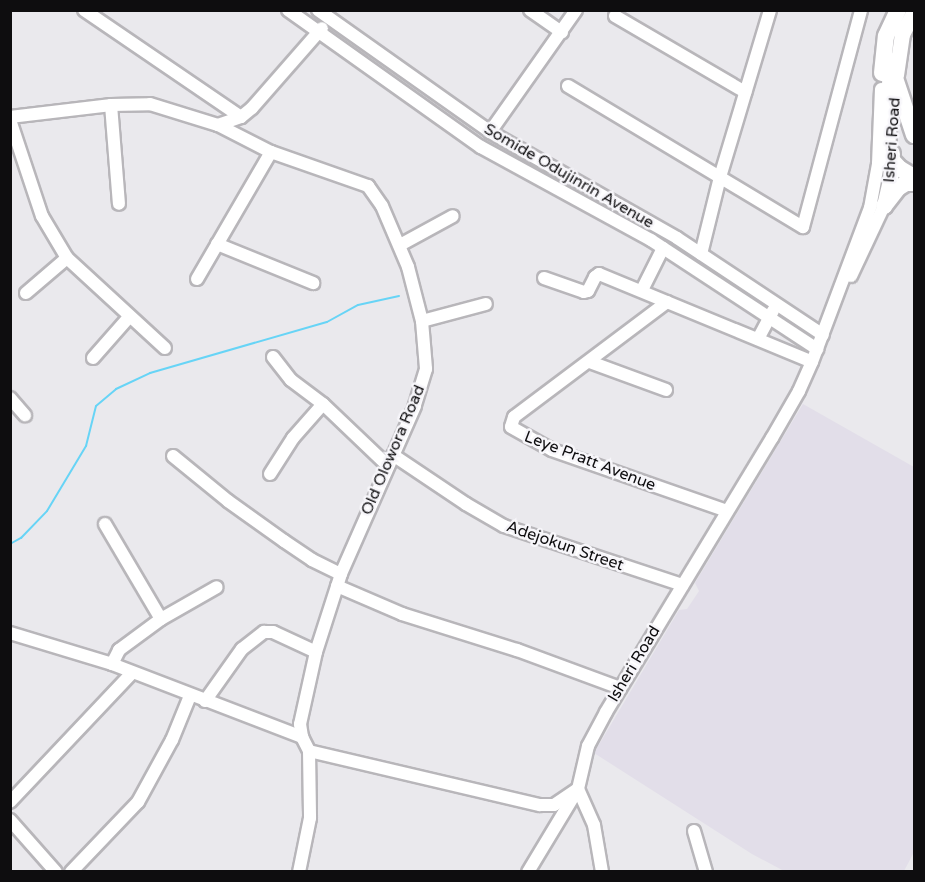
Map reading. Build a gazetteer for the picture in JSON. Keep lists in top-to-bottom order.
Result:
{
  "streets": {
    "main road": ["Isheri Road"],
    "street": [
      "Somide Odujinrin Avenue",
      "Old Olowora Road",
      "Leye Pratt Avenue",
      "Adejokun Street"
    ]
  },
  "crossings": [
    ["Isheri Road", "Somide Odujinrin Avenue"],
    ["Isheri Road", "Leye Pratt Avenue"],
    ["Isheri Road", "Adejokun Street"],
    ["Old Olowora Road", "Adejokun Street"]
  ]
}
